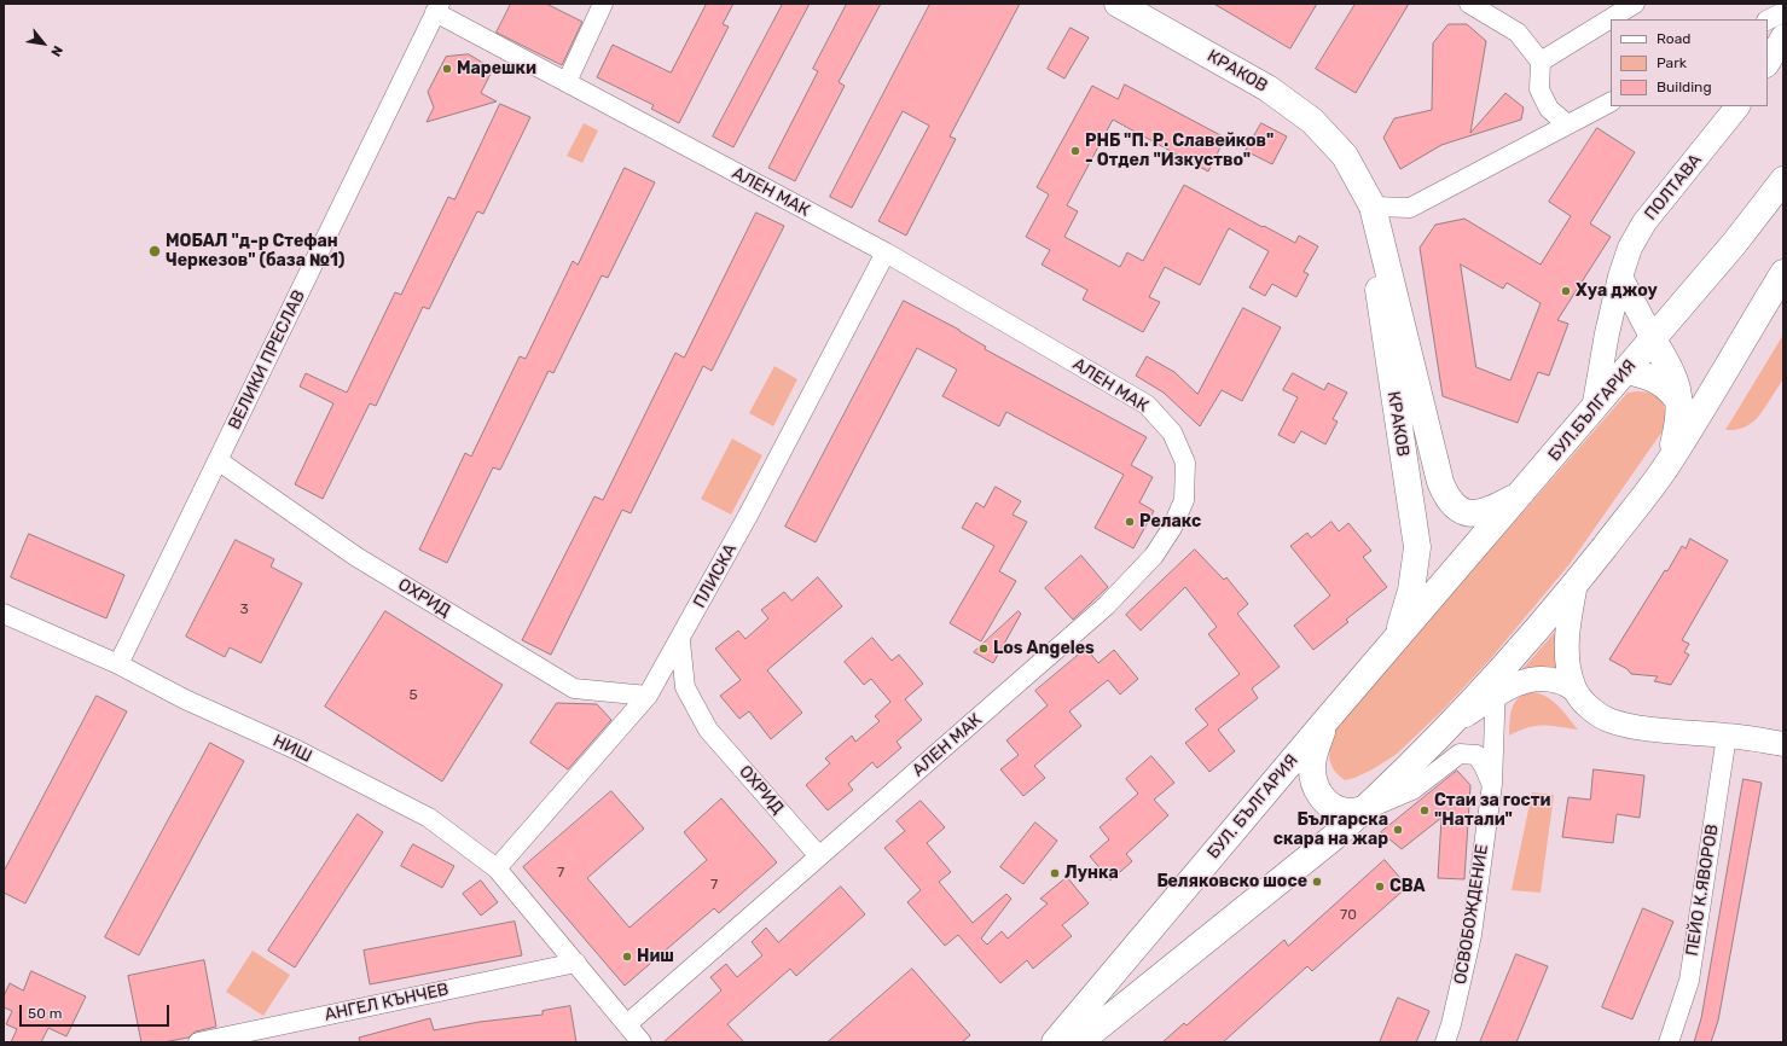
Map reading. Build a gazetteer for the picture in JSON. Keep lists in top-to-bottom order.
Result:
{
  "streets": {
    "main road": ["КРАКОВ", "БУЛ.БЪЛГАРИЯ", "БУЛ. БЪЛГАРИЯ"],
    "street": [
      "ПОЛТАВА",
      "АЛЕН МАК",
      "ВЕЛИКИ ПРЕСЛАВ",
      "ПЛИСКА",
      "ОХРИД",
      "НИШ",
      "ПЕЙО К.ЯВОРОВ",
      "ОСВОБОЖДЕНИЕ",
      "АНГЕЛ КЪНЧЕВ"
    ]
  },
  "crossings": [
    ["КРАКОВ", "БУЛ.БЪЛГАРИЯ"],
    ["КРАКОВ", "БУЛ. БЪЛГАРИЯ"],
    ["ПОЛТАВА", "БУЛ.БЪЛГАРИЯ"],
    ["АЛЕН МАК", "ВЕЛИКИ ПРЕСЛАВ"],
    ["АЛЕН МАК", "ПЛИСКА"],
    ["АЛЕН МАК", "ОХРИД"],
    ["АЛЕН МАК", "НИШ"],
    ["ВЕЛИКИ ПРЕСЛАВ", "ОХРИД"],
    ["ВЕЛИКИ ПРЕСЛАВ", "НИШ"],
    ["БУЛ.БЪЛГАРИЯ", "БУЛ. БЪЛГАРИЯ"],
    ["ПЛИСКА", "ОХРИД"],
    ["ПЛИСКА", "НИШ"],
    ["НИШ", "АНГЕЛ КЪНЧЕВ"]
  ],
  "places": [
    "Марешки",
    "РНБ \"П. Р. Славейков\" - Отдел \"Изкуство\"",
    "МОБАЛ \"д-р Стефан Черкезов\" (база №1)",
    "Хуа джоу",
    "Релакс",
    "Los Angeles",
    "Стаи за гости \"Натали\"",
    "Българска скара на жар",
    "Лунка",
    "Беляковско шосе",
    "CBA",
    "Ниш"
  ],
  "house_numbers": [
    "3",
    "5",
    "7",
    "7",
    "70"
  ],
  "legend": ["Road", "Park", "Building"],
  "scale_bar": "50 m",
  "north": "bottom right"
}
